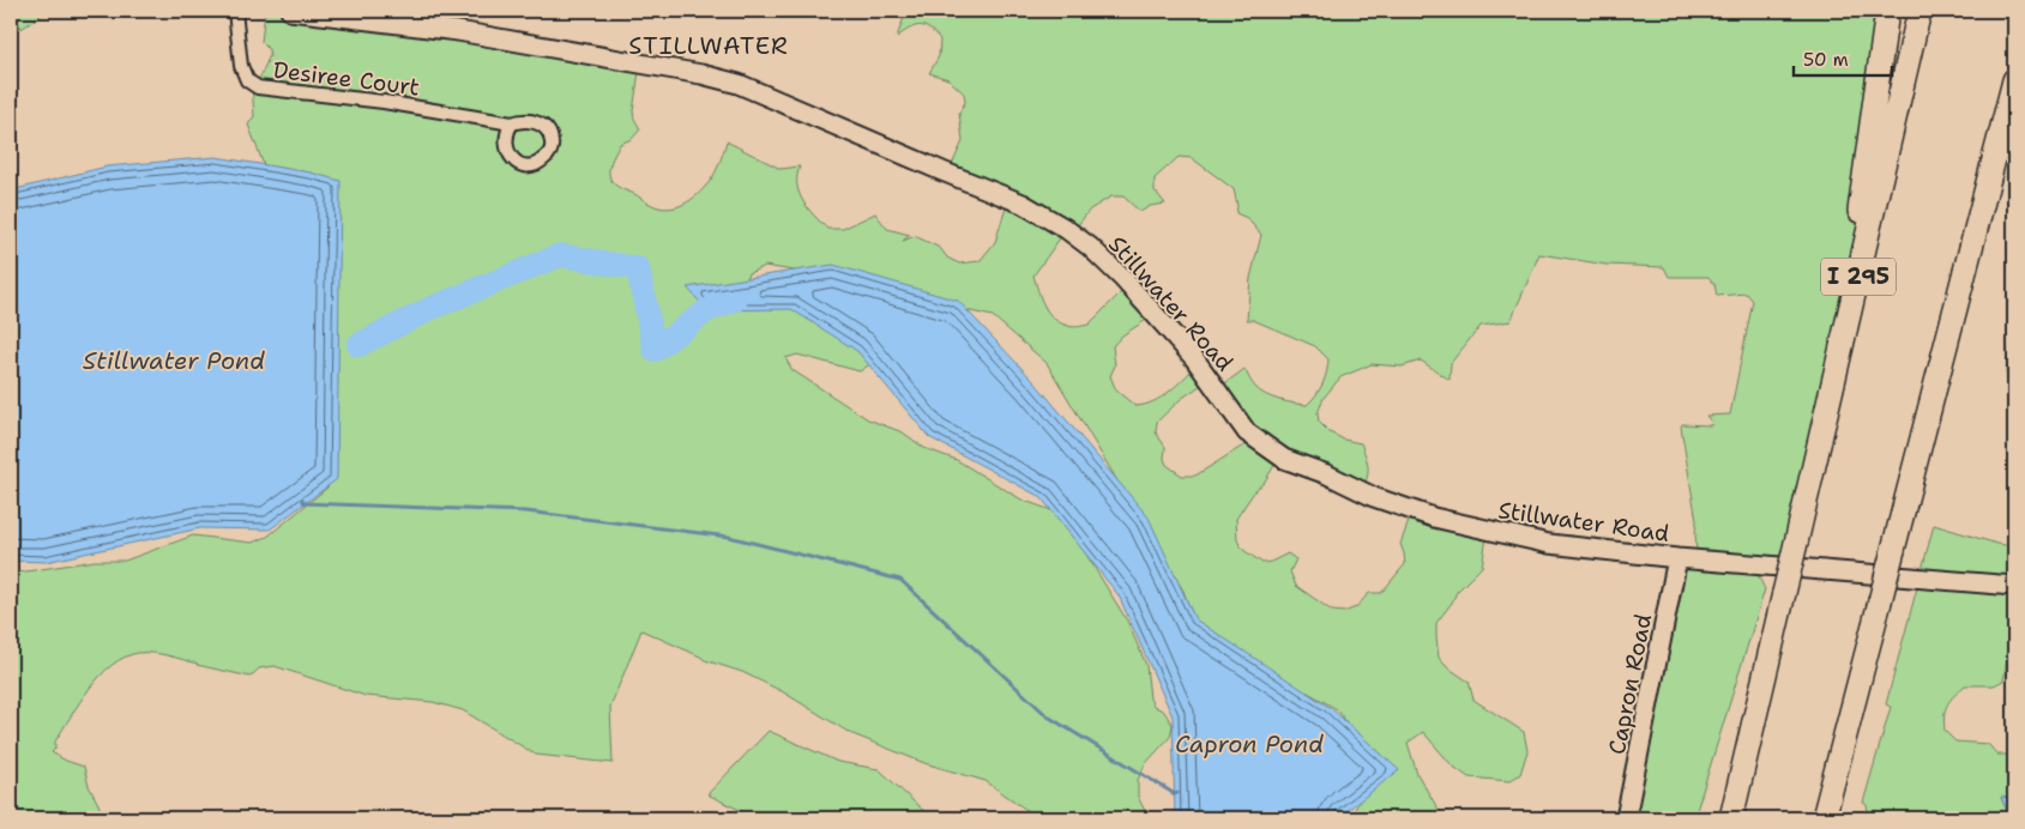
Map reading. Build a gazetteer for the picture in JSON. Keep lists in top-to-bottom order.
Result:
{
  "streets": {
    "highway": ["I 295"],
    "street": ["Desiree Court", "Stillwater Road", "Capron Road"]
  },
  "crossings": [
    ["Stillwater Road", "Capron Road"]
  ],
  "districts": ["STILLWATER"],
  "water": ["Stillwater Pond", "Capron Pond"],
  "scale_bar": "50 m"
}
